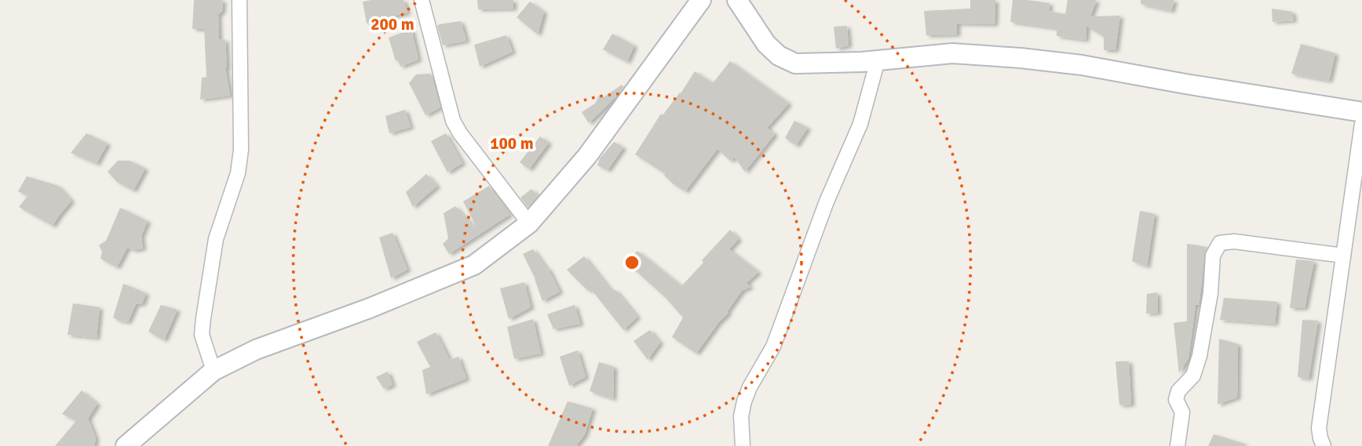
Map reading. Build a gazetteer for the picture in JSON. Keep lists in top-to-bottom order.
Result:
{
  "rings": ["200 m", "100 m"]
}
